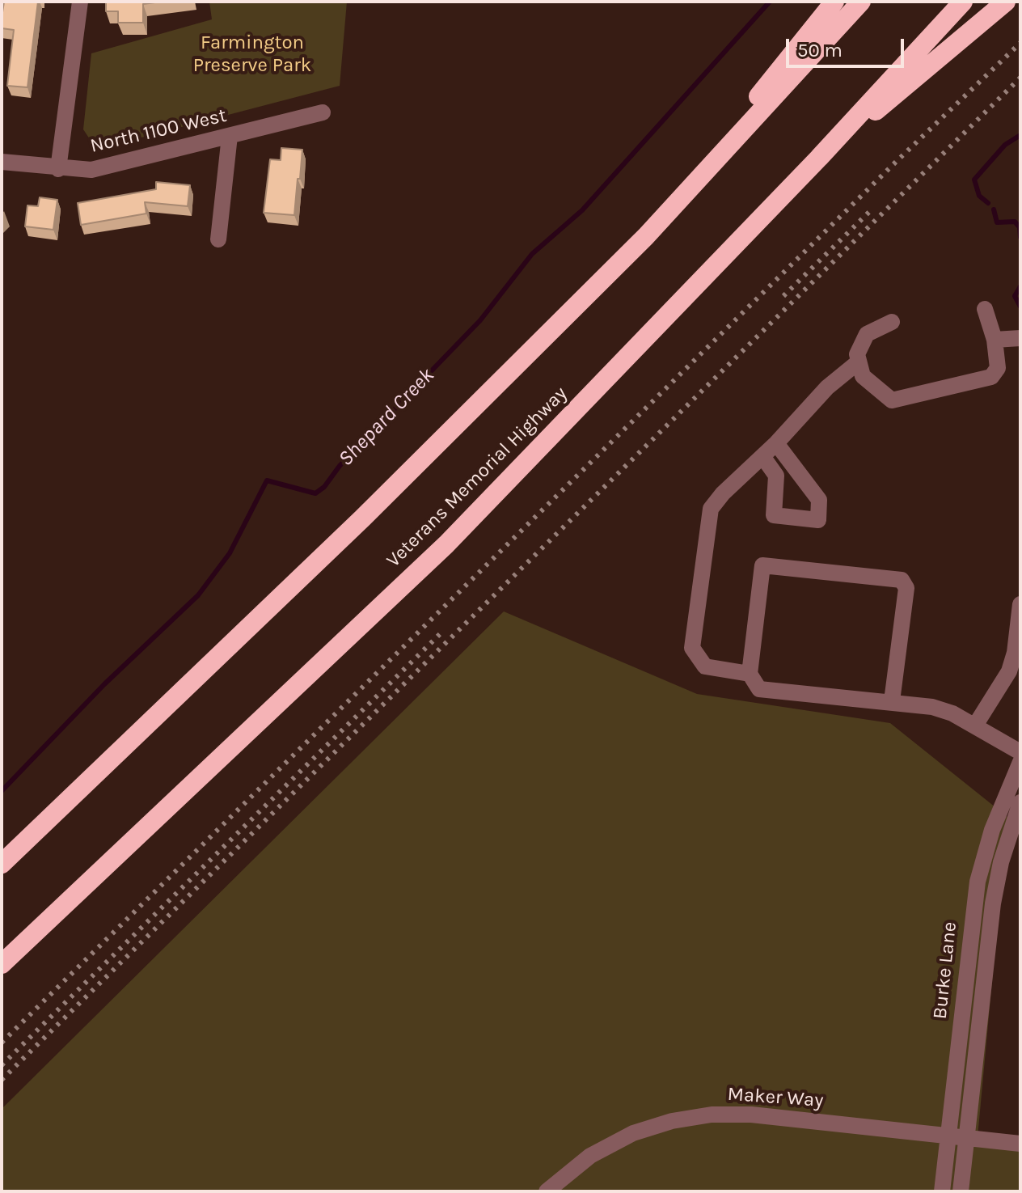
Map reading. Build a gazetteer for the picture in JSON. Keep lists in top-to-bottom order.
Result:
{
  "streets": {
    "highway": ["Veterans Memorial Highway"],
    "street": ["North 1100 West", "Burke Lane", "Maker Way"]
  },
  "crossings": [
    ["Burke Lane", "Maker Way"]
  ],
  "water": ["Shepard Creek"],
  "parks": ["Farmington Preserve Park"],
  "scale_bar": "50 m"
}
